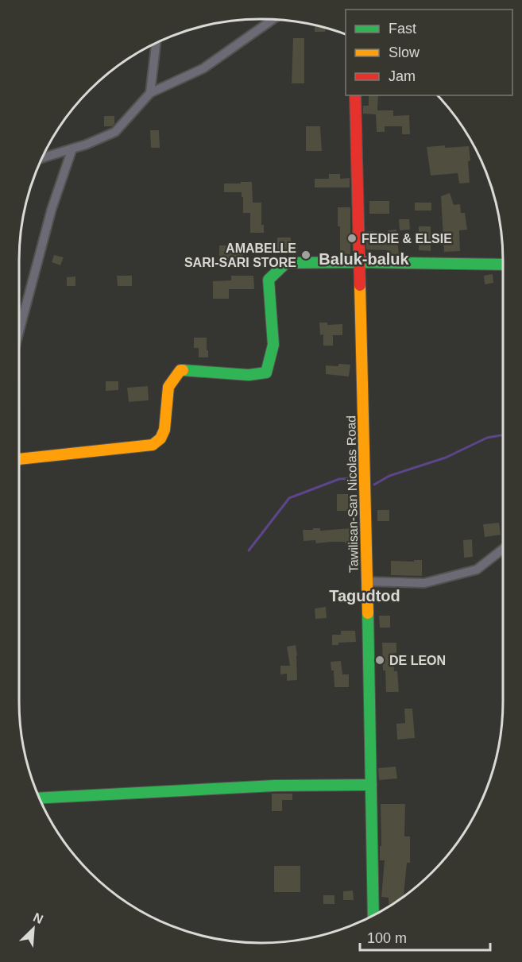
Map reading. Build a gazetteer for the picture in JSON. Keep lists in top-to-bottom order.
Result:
{
  "streets": {
    "street": ["Tawilisan-San Nicolas Road"]
  },
  "districts": ["Baluk-baluk", "Tagudtod"],
  "places": ["FEDIE & ELSIE", "AMABELLE SARI-SARI STORE", "DE LEON"],
  "legend": ["Fast", "Slow", "Jam"],
  "scale_bar": "100 m",
  "north": "top right"
}
